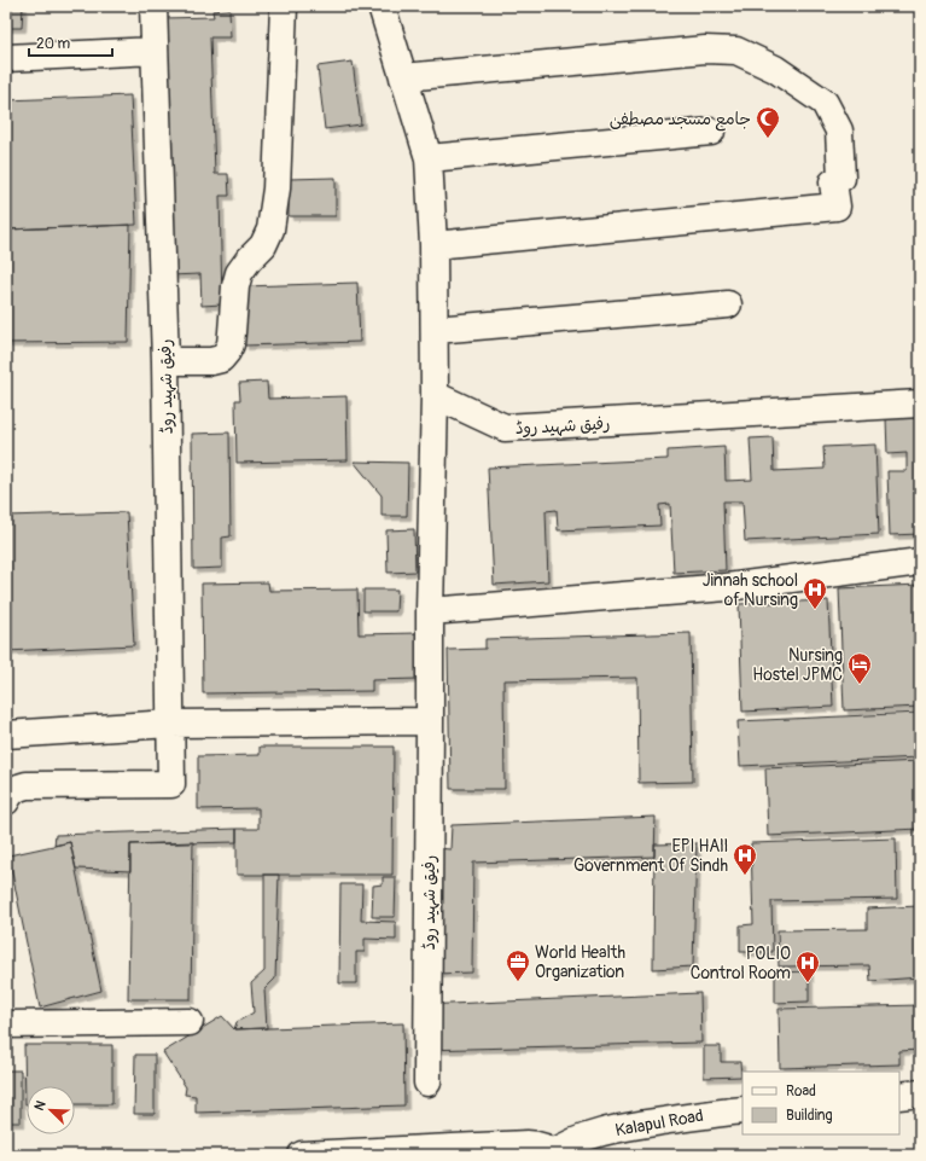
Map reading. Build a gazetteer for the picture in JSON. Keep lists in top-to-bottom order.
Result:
{
  "streets": {
    "street": ["رفیق شہید روڈ", "Kalapul Road"]
  },
  "places": {
    "mosque": ["جامع مسجد مصطفیٰ"],
    "hospital": ["Jinnah school of Nursing", "EPI HAll Government Of Sindh", "POLIO Control Room"],
    "hotel": ["Nursing Hostel JPMC"],
    "office": ["World Health Organization"]
  },
  "legend": ["Road", "Building"],
  "scale_bar": "20 m",
  "north": "top left"
}
